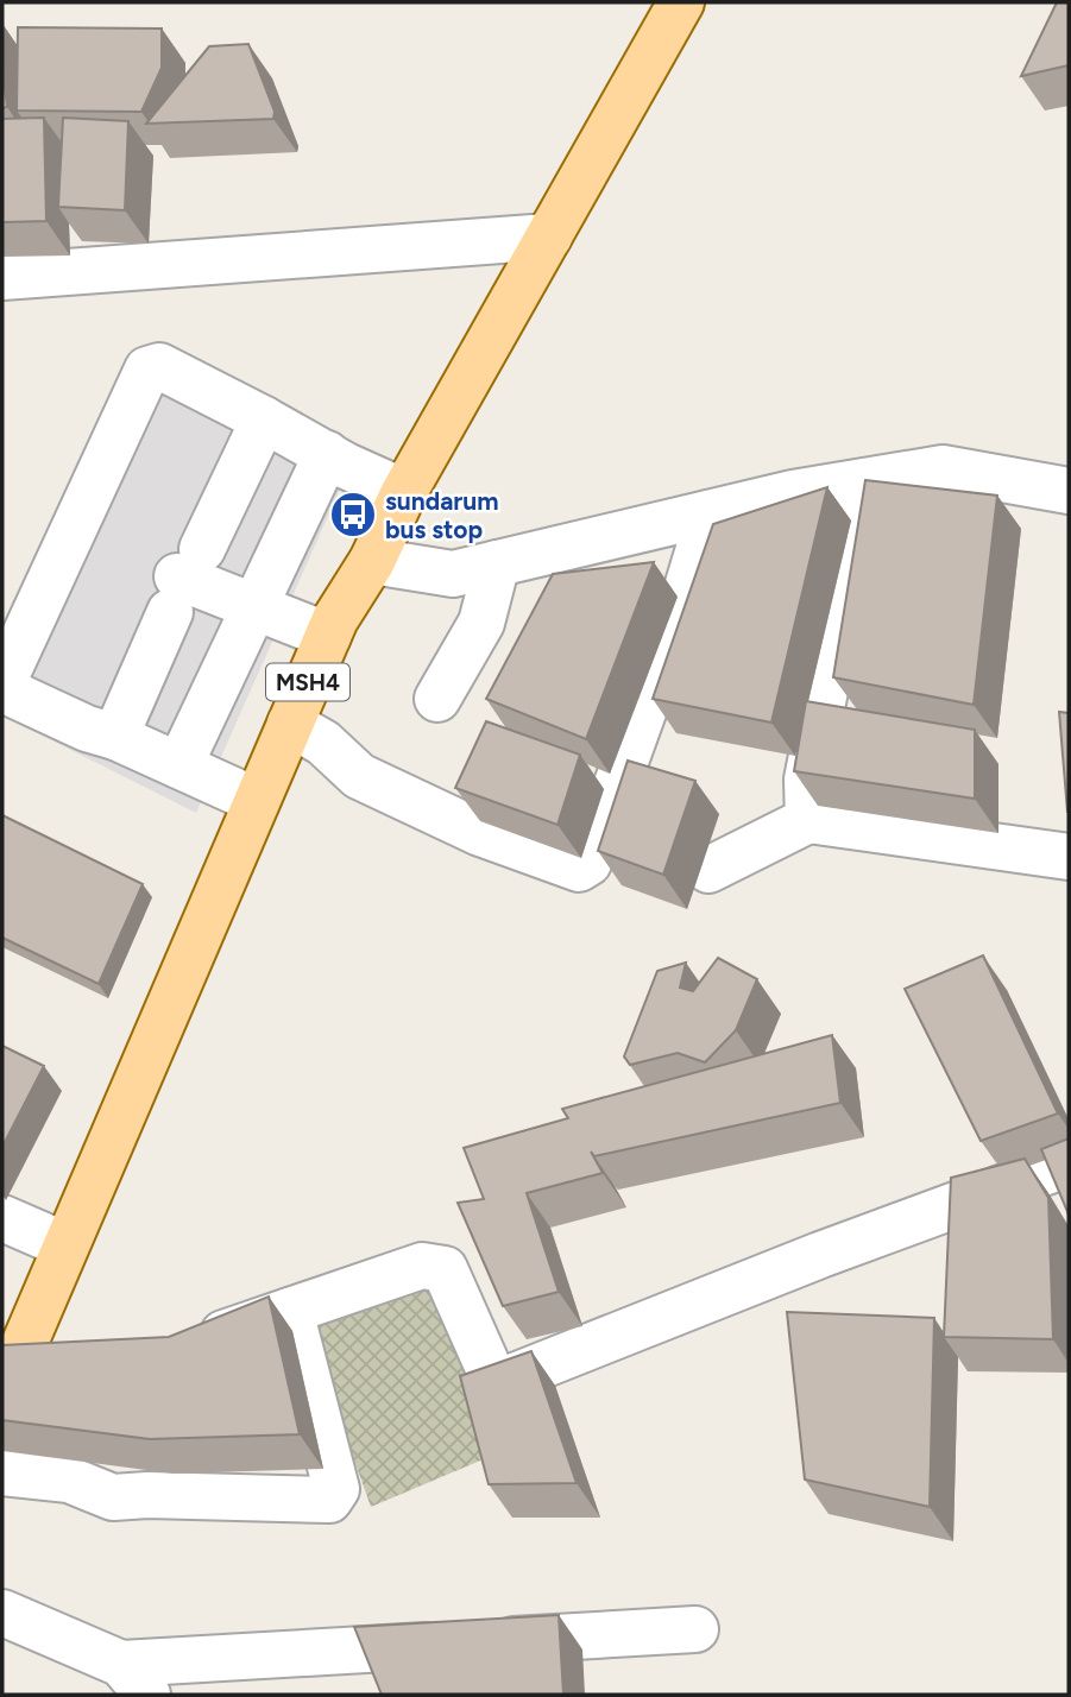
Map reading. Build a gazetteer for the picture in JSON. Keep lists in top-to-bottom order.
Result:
{
  "streets": {
    "main road": ["MSH4"]
  },
  "places": {
    "bus stop": ["sundarum bus stop"]
  }
}
